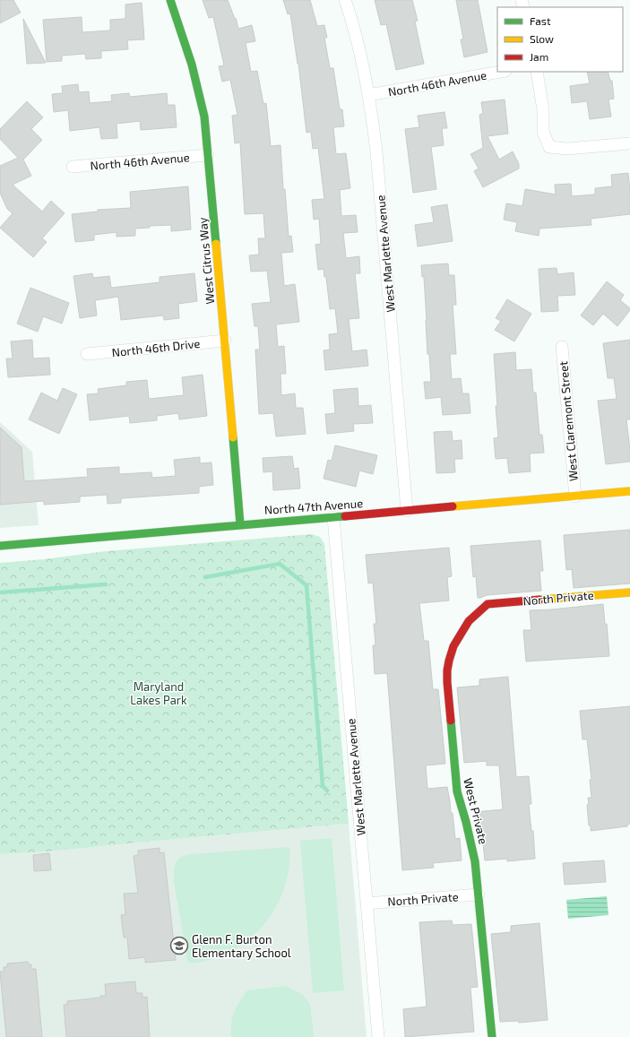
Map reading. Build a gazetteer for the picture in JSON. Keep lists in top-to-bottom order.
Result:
{
  "streets": {
    "street": [
      "North 46th Avenue",
      "West Marlette Avenue",
      "West Citrus Way",
      "North 46th Drive",
      "West Claremont Street",
      "North 47th Avenue",
      "North Private",
      "West Private"
    ]
  },
  "crossings": [
    ["North 46th Avenue", "West Marlette Avenue"],
    ["North 46th Avenue", "West Citrus Way"],
    ["West Marlette Avenue", "North 47th Avenue"],
    ["West Marlette Avenue", "North Private"],
    ["West Citrus Way", "North 46th Drive"],
    ["West Citrus Way", "North 47th Avenue"],
    ["West Claremont Street", "North 47th Avenue"],
    ["North Private", "West Private"]
  ],
  "parks": ["Maryland Lakes Park"],
  "places": {
    "school or university": ["Glenn F. Burton Elementary School"]
  },
  "legend": ["Fast", "Slow", "Jam"]
}
